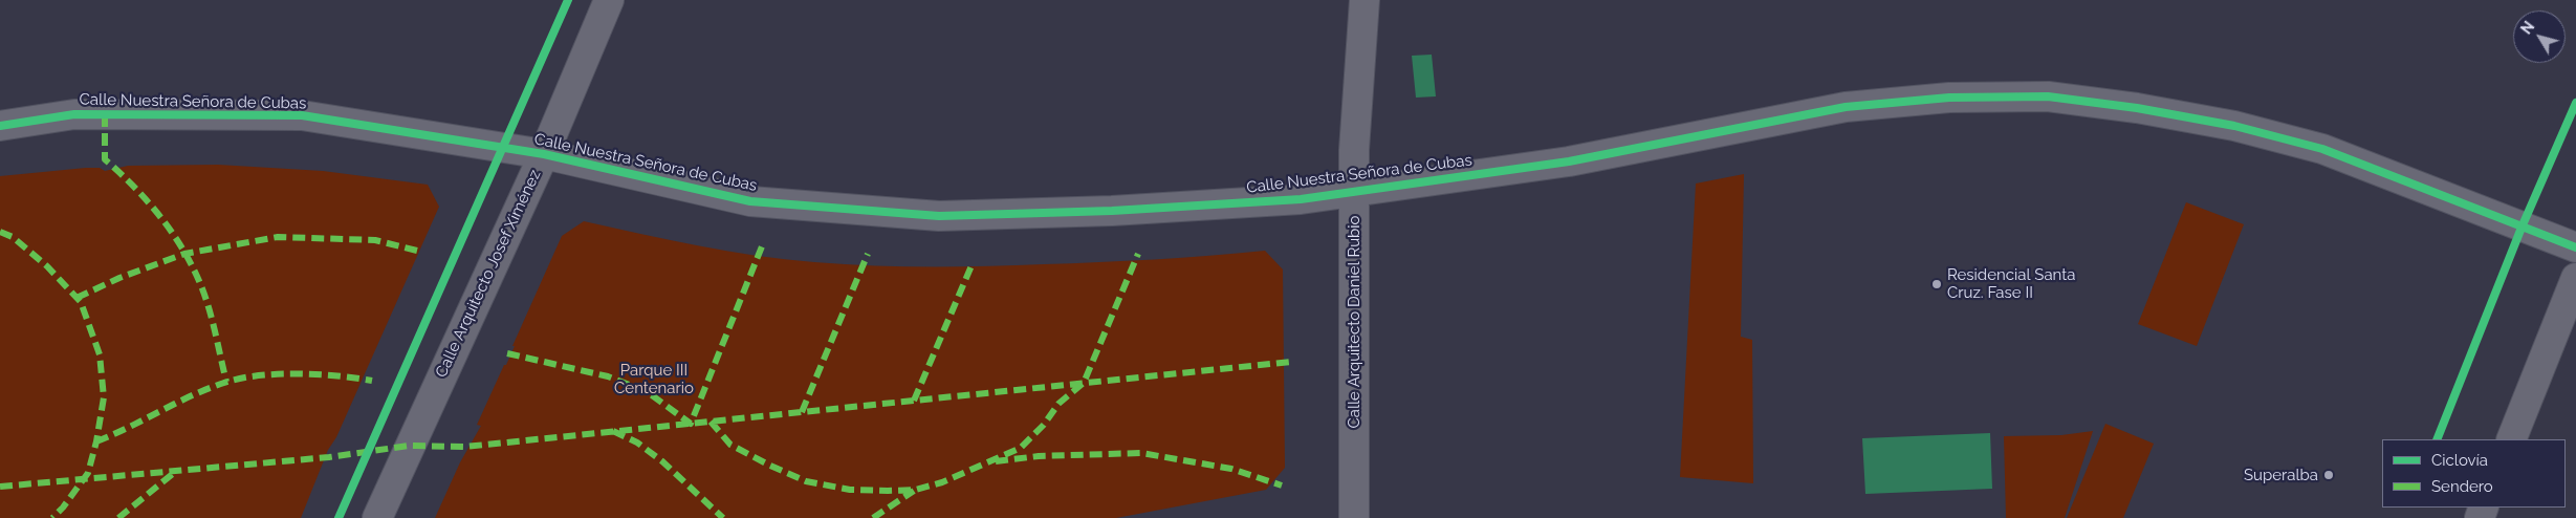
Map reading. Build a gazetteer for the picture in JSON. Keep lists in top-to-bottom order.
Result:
{
  "streets": {
    "street": ["Calle Nuestra Señora de Cubas", "Calle Arquitecto Josef Ximénez", "Calle Arquitecto Daniel Rubio"]
  },
  "crossings": [
    ["Calle Nuestra Señora de Cubas", "Calle Arquitecto Josef Ximénez"],
    ["Calle Nuestra Señora de Cubas", "Calle Arquitecto Daniel Rubio"]
  ],
  "parks": ["Parque III Centenario"],
  "places": ["Residencial Santa Cruz. Fase II", "Superalba"],
  "legend": ["Ciclovía", "Sendero"],
  "north": "top left"
}
